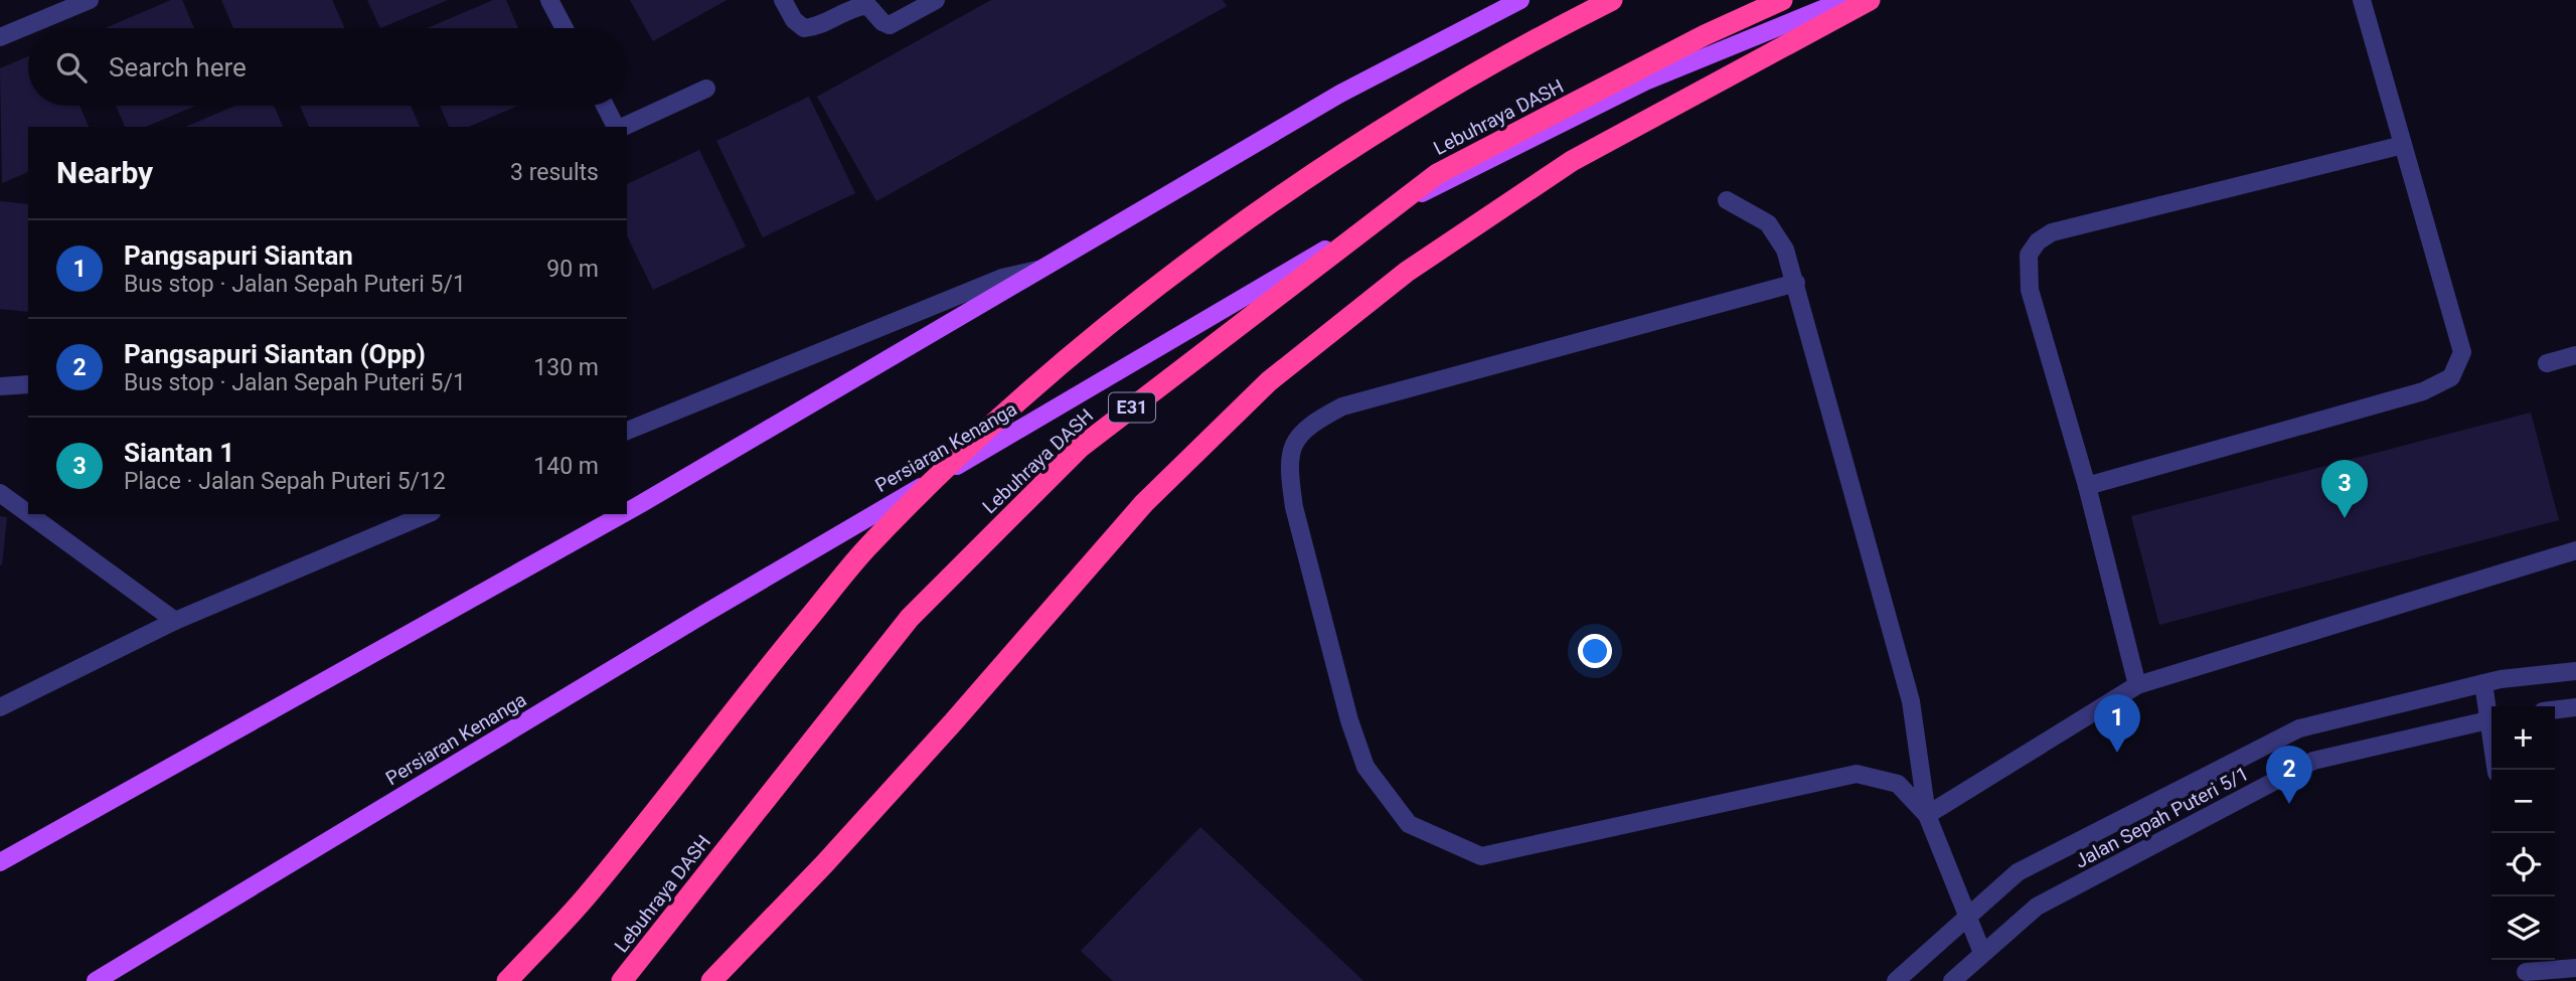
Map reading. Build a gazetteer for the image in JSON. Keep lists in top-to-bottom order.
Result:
{
  "streets": {
    "highway": ["Lebuhraya DASH", "E31"],
    "main road": ["Persiaran Kenanga"],
    "street": ["Jalan Sepah Puteri 5/1"]
  },
  "page": {
    "search": "Search here",
    "heading": ["Nearby", "3 results"],
    "list": [
      {
        "mark": "1",
        "name": "Pangsapuri Siantan",
        "note": "Bus stop · Jalan Sepah Puteri 5/1",
        "value": "90 m"
      },
      {
        "mark": "2",
        "name": "Pangsapuri Siantan (Opp)",
        "note": "Bus stop · Jalan Sepah Puteri 5/1",
        "value": "130 m"
      },
      {
        "mark": "3",
        "name": "Siantan 1",
        "note": "Place · Jalan Sepah Puteri 5/12",
        "value": "140 m"
      }
    ],
    "pins": ["3", "1", "2"],
    "map_buttons": ["+", "−"]
  }
}
